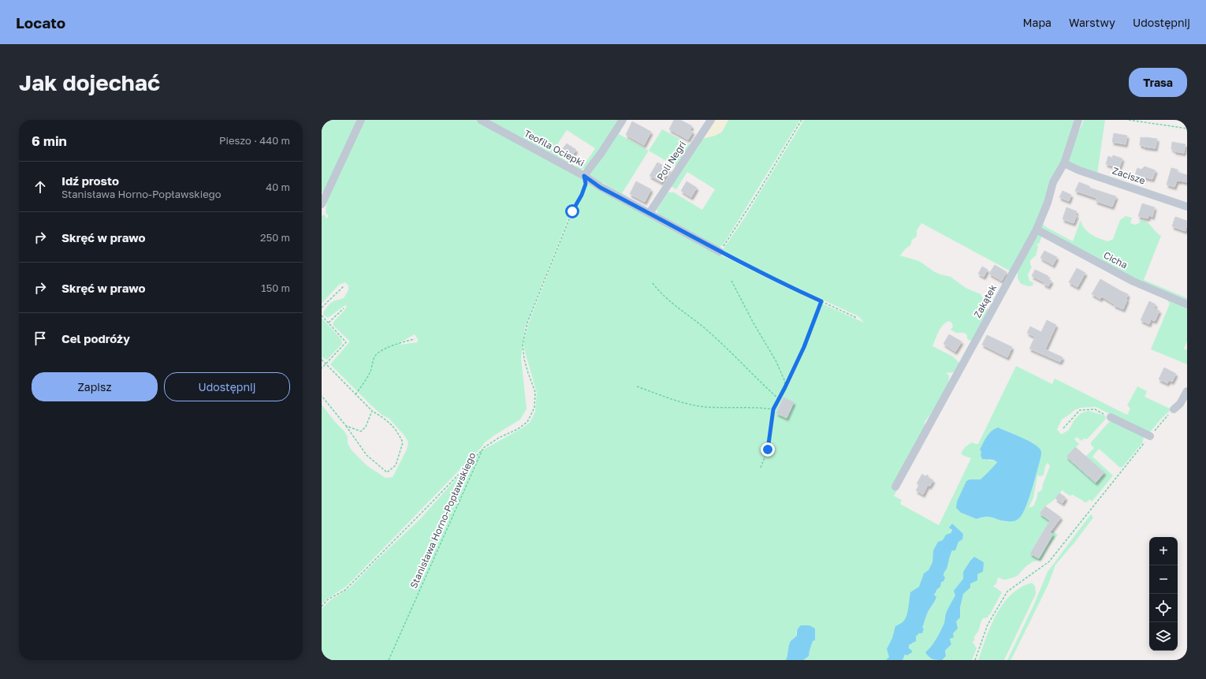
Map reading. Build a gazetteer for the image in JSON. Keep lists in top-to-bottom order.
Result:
{
  "streets": {
    "street": [
      "Teofila Ociepki",
      "Poli Negri",
      "Zacisze",
      "Cicha",
      "Zakątek"
    ],
    "path": ["Stanisława Horno-Popławskiego"]
  },
  "crossings": [
    ["Teofila Ociepki", "Poli Negri"],
    ["Teofila Ociepki", "Stanisława Horno-Popławskiego"],
    ["Zacisze", "Zakątek"],
    ["Cicha", "Zakątek"]
  ],
  "page": {
    "header": "Locato",
    "nav": ["Mapa", "Warstwy", "Udostępnij"],
    "buttons": [
      "Trasa",
      ["Zapisz", "Udostępnij"]
    ],
    "title": "Jak dojechać",
    "heading": ["6 min", "Pieszo · 440 m"],
    "list": [
      ["Idź prosto", "Stanisława Horno-Popławskiego", "40 m"],
      ["Skręć w prawo", "250 m"],
      ["Skręć w prawo", "150 m"],
      "Cel podróży"
    ],
    "map_buttons": ["+", "−"]
  }
}
